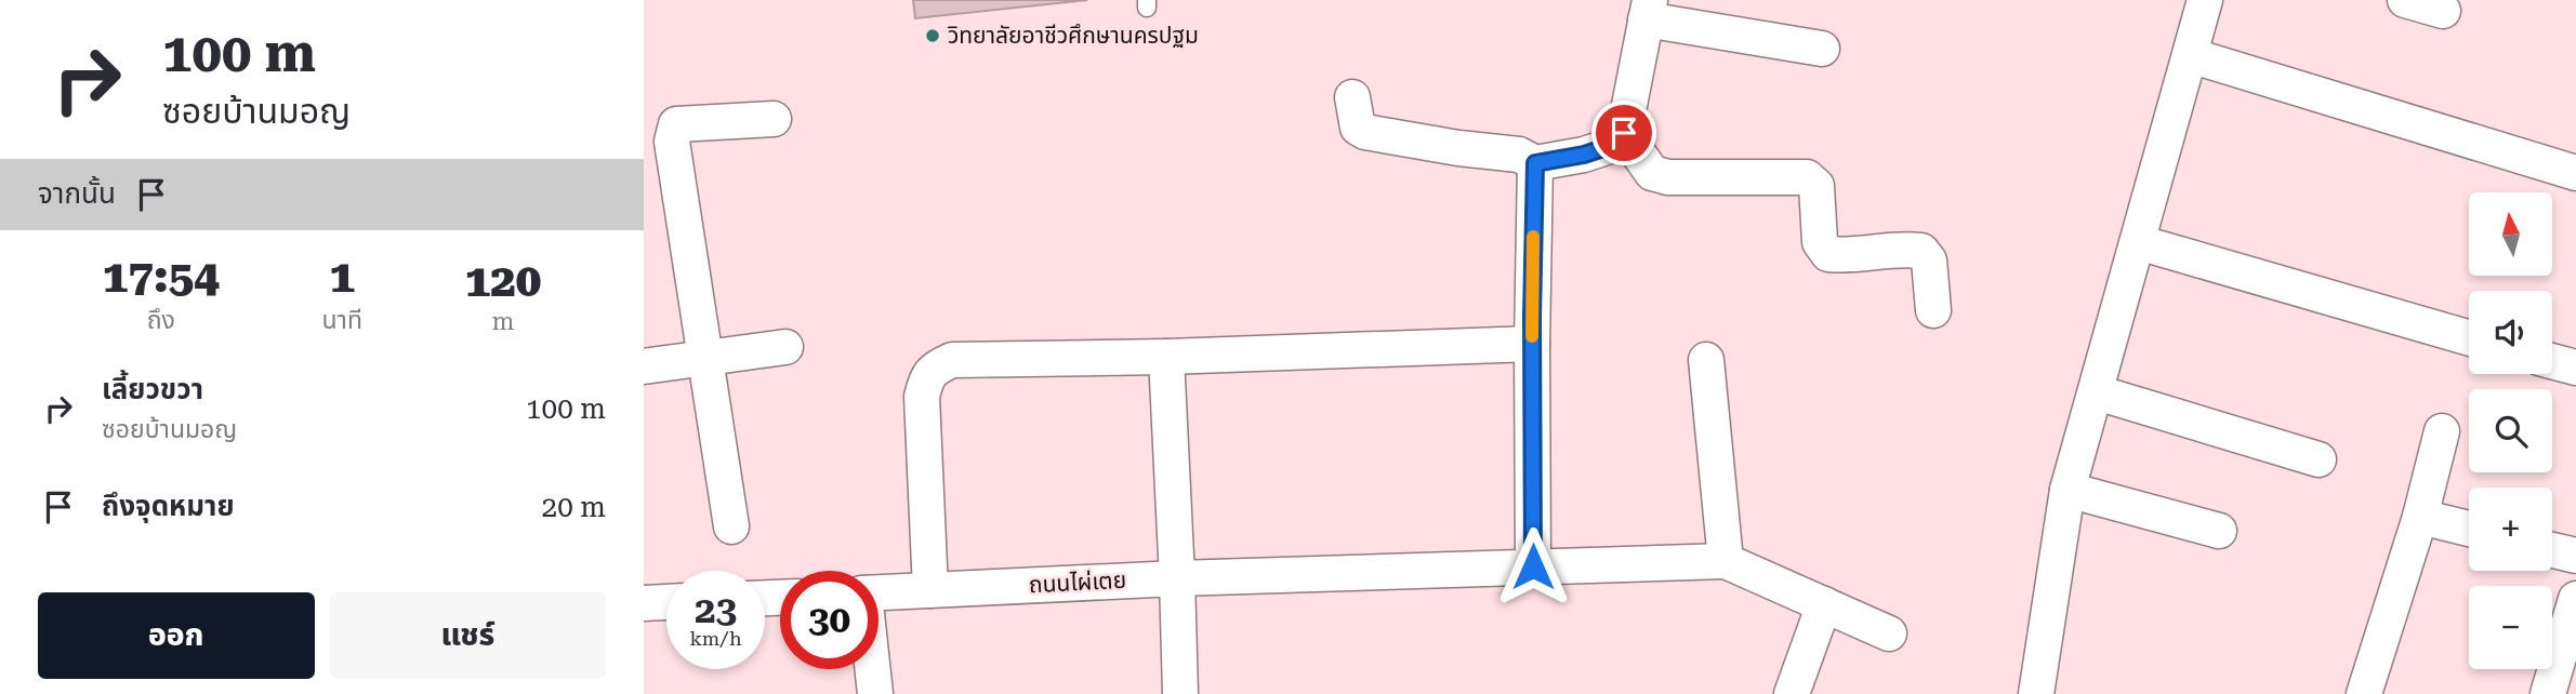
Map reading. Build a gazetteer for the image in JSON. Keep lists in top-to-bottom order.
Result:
{
  "streets": {
    "street": ["ถนนไผ่เตย"]
  },
  "places": ["วิทยาลัยอาชีวศึกษานครปฐม"],
  "north": "top",
  "page": {
    "turn": ["100 m", "ซอยบ้านมอญ"],
    "then": "จากนั้น",
    "map_buttons": ["+", "−"],
    "eta": [
      "17:54",
      "ถึง",
      "1",
      "นาที",
      "120",
      "m"
    ],
    "list": [
      {
        "name": "เลี้ยวขวา",
        "note": "ซอยบ้านมอญ",
        "value": "100 m"
      },
      {
        "name": "ถึงจุดหมาย",
        "value": "20 m"
      }
    ],
    "speed": "23 km/h",
    "limit": "30",
    "buttons": ["ออก", "แชร์"]
  }
}
